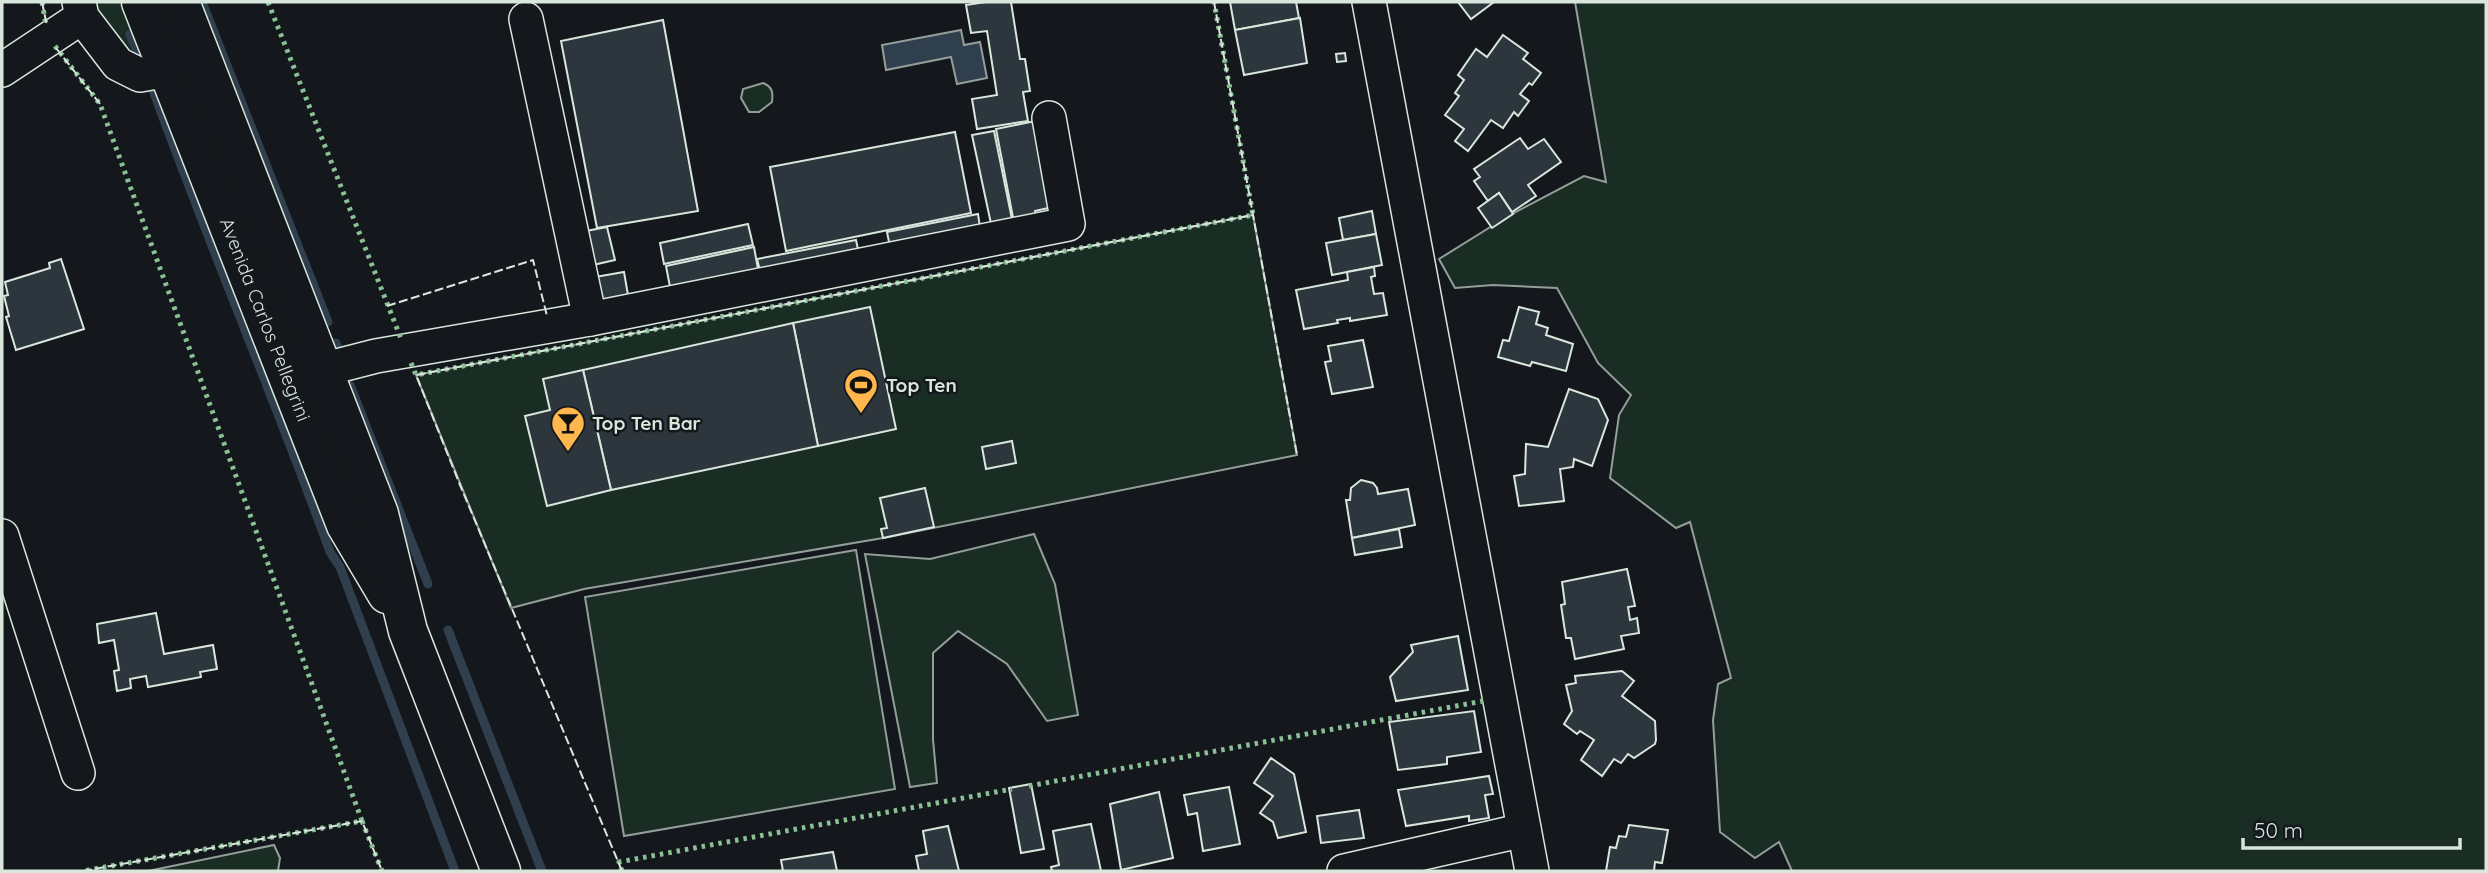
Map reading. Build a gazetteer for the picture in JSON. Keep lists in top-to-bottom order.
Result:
{
  "streets": {
    "main road": ["Avenida Carlos Pellegrini"]
  },
  "places": {
    "sports": ["Top Ten"],
    "bar": ["Top Ten Bar"]
  },
  "scale_bar": "50 m"
}
